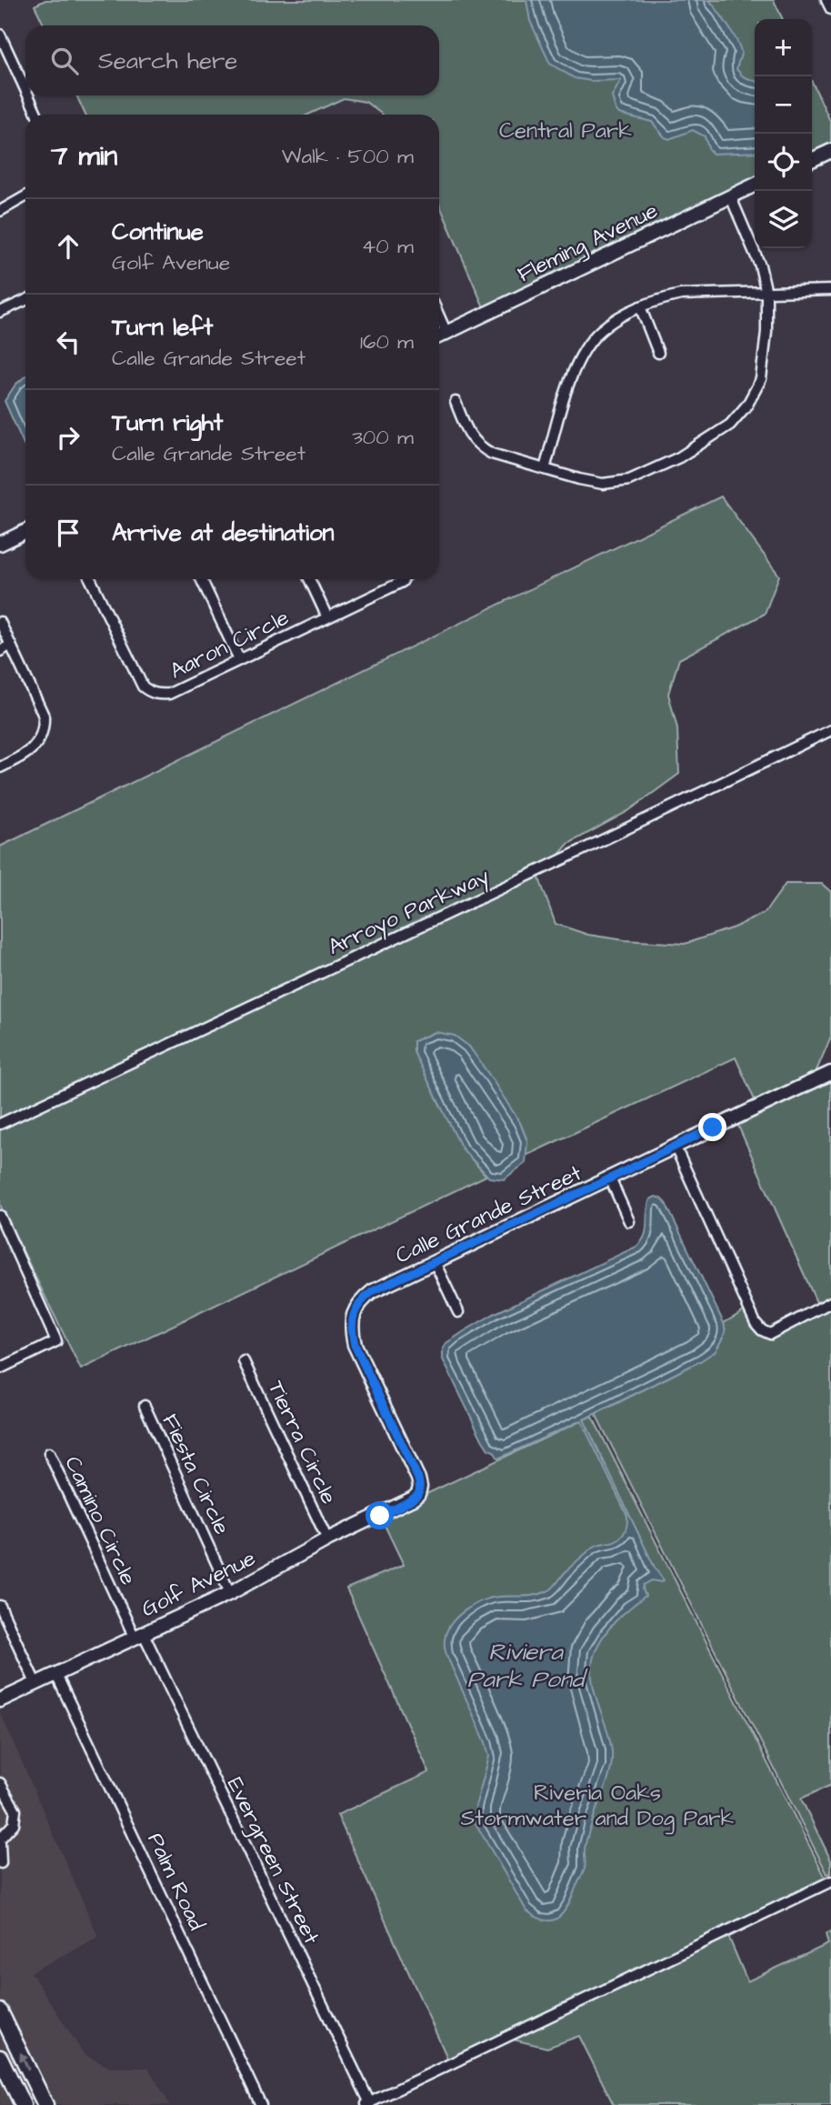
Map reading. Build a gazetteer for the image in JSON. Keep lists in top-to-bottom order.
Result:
{
  "streets": {
    "street": [
      "Fleming Avenue",
      "Aaron Circle",
      "Arroyo Parkway",
      "Calle Grande Street",
      "Tierra Circle",
      "Fiesta Circle",
      "Camino Circle",
      "Golf Avenue",
      "Evergreen Street",
      "Palm Road"
    ]
  },
  "crossings": [
    ["Calle Grande Street", "Golf Avenue"],
    ["Tierra Circle", "Golf Avenue"],
    ["Fiesta Circle", "Golf Avenue"],
    ["Camino Circle", "Golf Avenue"],
    ["Camino Circle", "Evergreen Street"],
    ["Golf Avenue", "Evergreen Street"],
    ["Golf Avenue", "Palm Road"]
  ],
  "water": ["Riviera Park Pond"],
  "parks": ["Central Park", "Riveria Oaks Stormwater and Dog Park"],
  "page": {
    "map_buttons": ["+", "−"],
    "search": "Search here",
    "heading": ["7 min", "Walk · 500 m"],
    "list": [
      ["Continue", "Golf Avenue", "40 m"],
      ["Turn left", "Calle Grande Street", "160 m"],
      ["Turn right", "Calle Grande Street", "300 m"],
      "Arrive at destination"
    ]
  }
}
